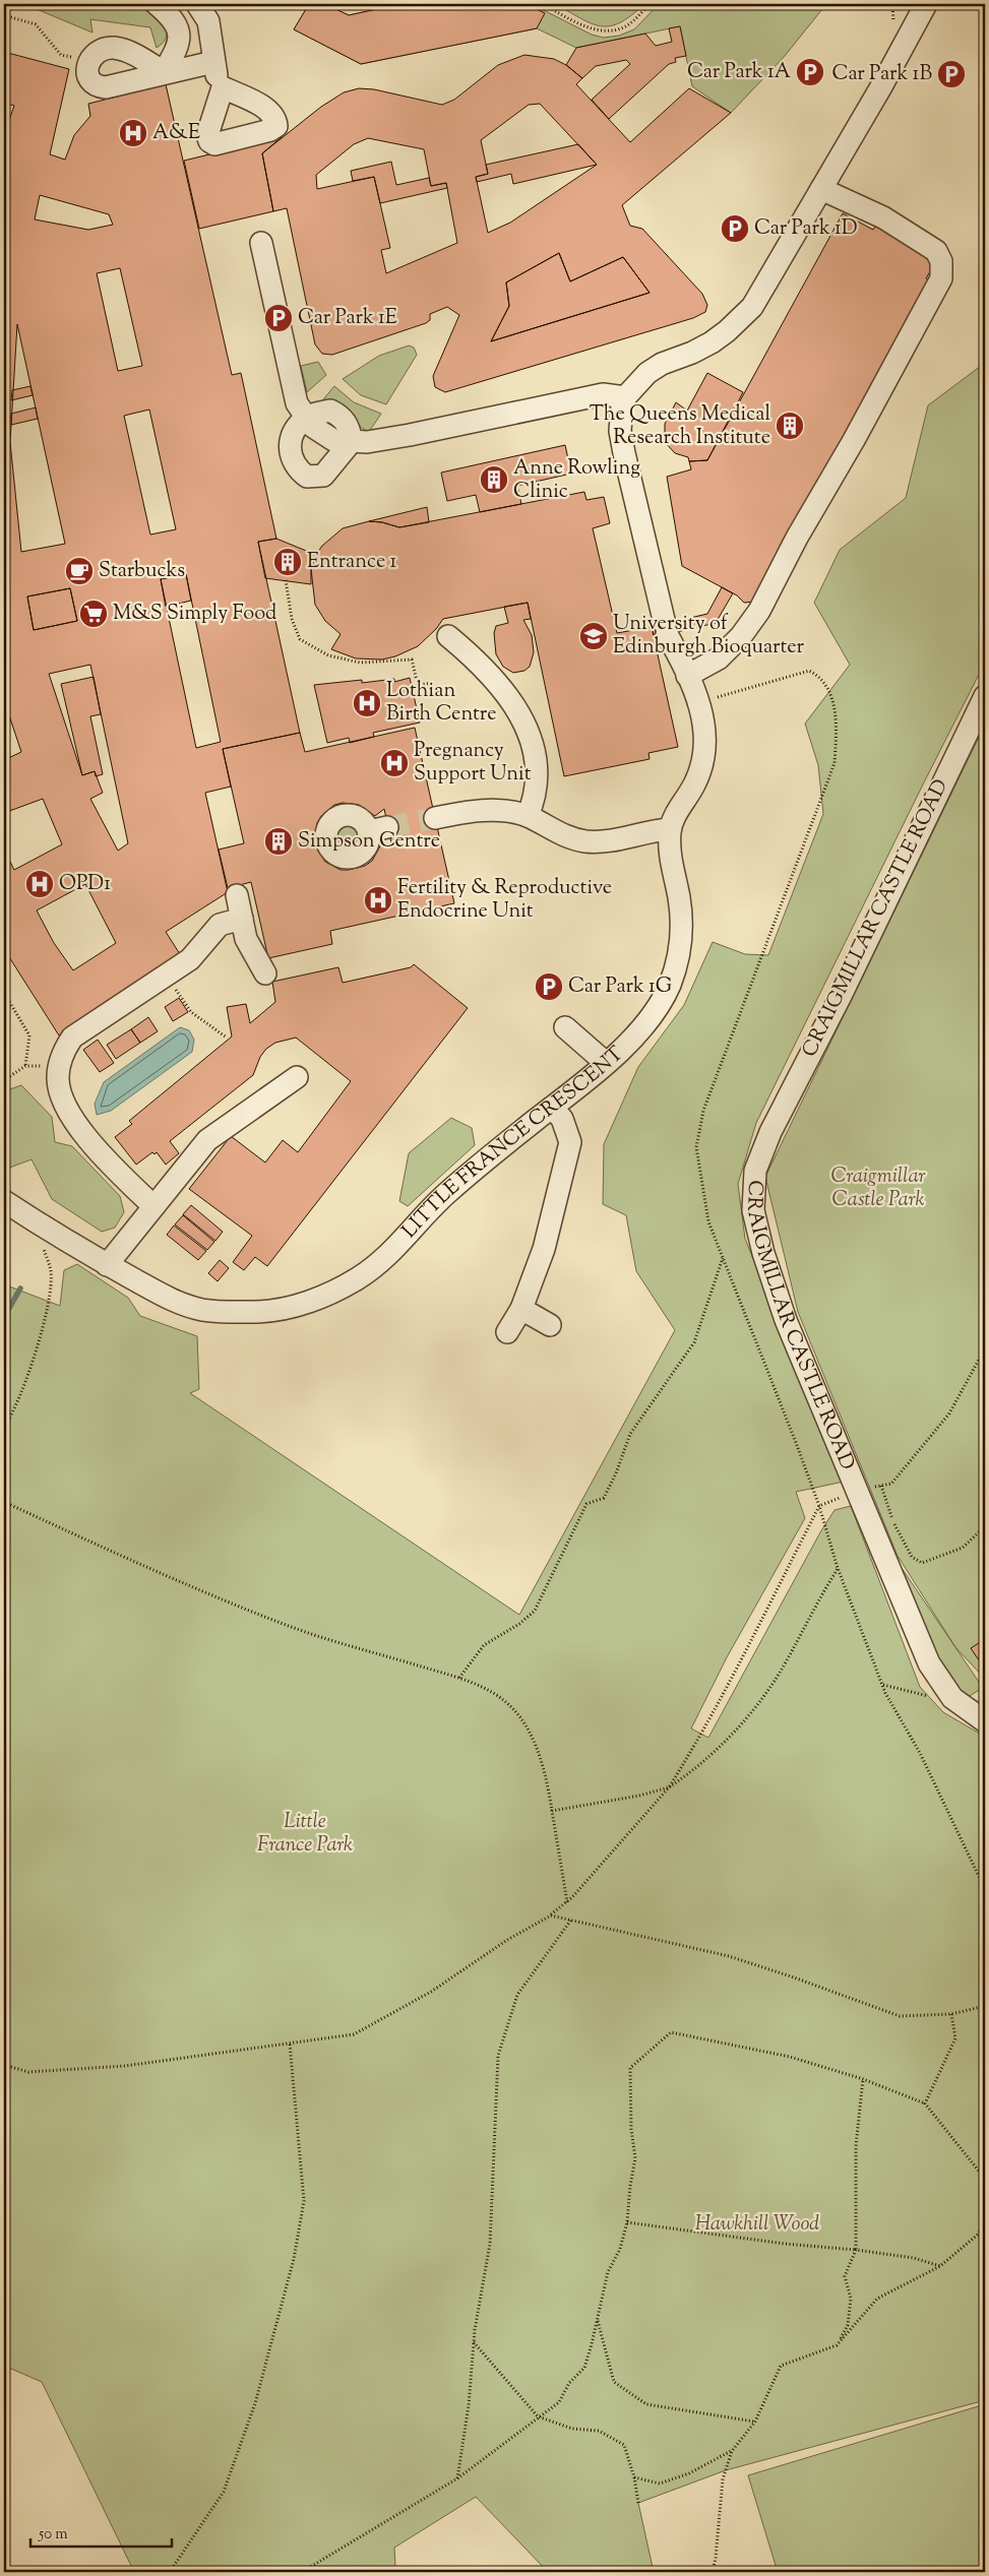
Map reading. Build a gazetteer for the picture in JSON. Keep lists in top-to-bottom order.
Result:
{
  "streets": {
    "street": ["CRAIGMILLAR CASTLE ROAD", "LITTLE FRANCE CRESCENT"]
  },
  "parks": ["Craigmillar Castle Park", "Little France Park", "Hawkhill Wood"],
  "places": {
    "parking": [
      "Car Park 1A",
      "Car Park 1B",
      "Car Park 1D",
      "Car Park 1E",
      "Car Park 1G"
    ],
    "hospital": [
      "A&E",
      "Lothian Birth Centre",
      "Pregnancy Support Unit",
      "OPD1",
      "Fertility & Reproductive Endocrine Unit"
    ],
    "building": [
      "The Queens Medical Research Institute",
      "Anne Rowling Clinic",
      "Entrance 1",
      "Simpson Centre"
    ],
    "cafe": ["Starbucks"],
    "supermarket": ["M&S Simply Food"],
    "school or university": ["University of Edinburgh Bioquarter"]
  },
  "scale_bar": "50 m"
}
